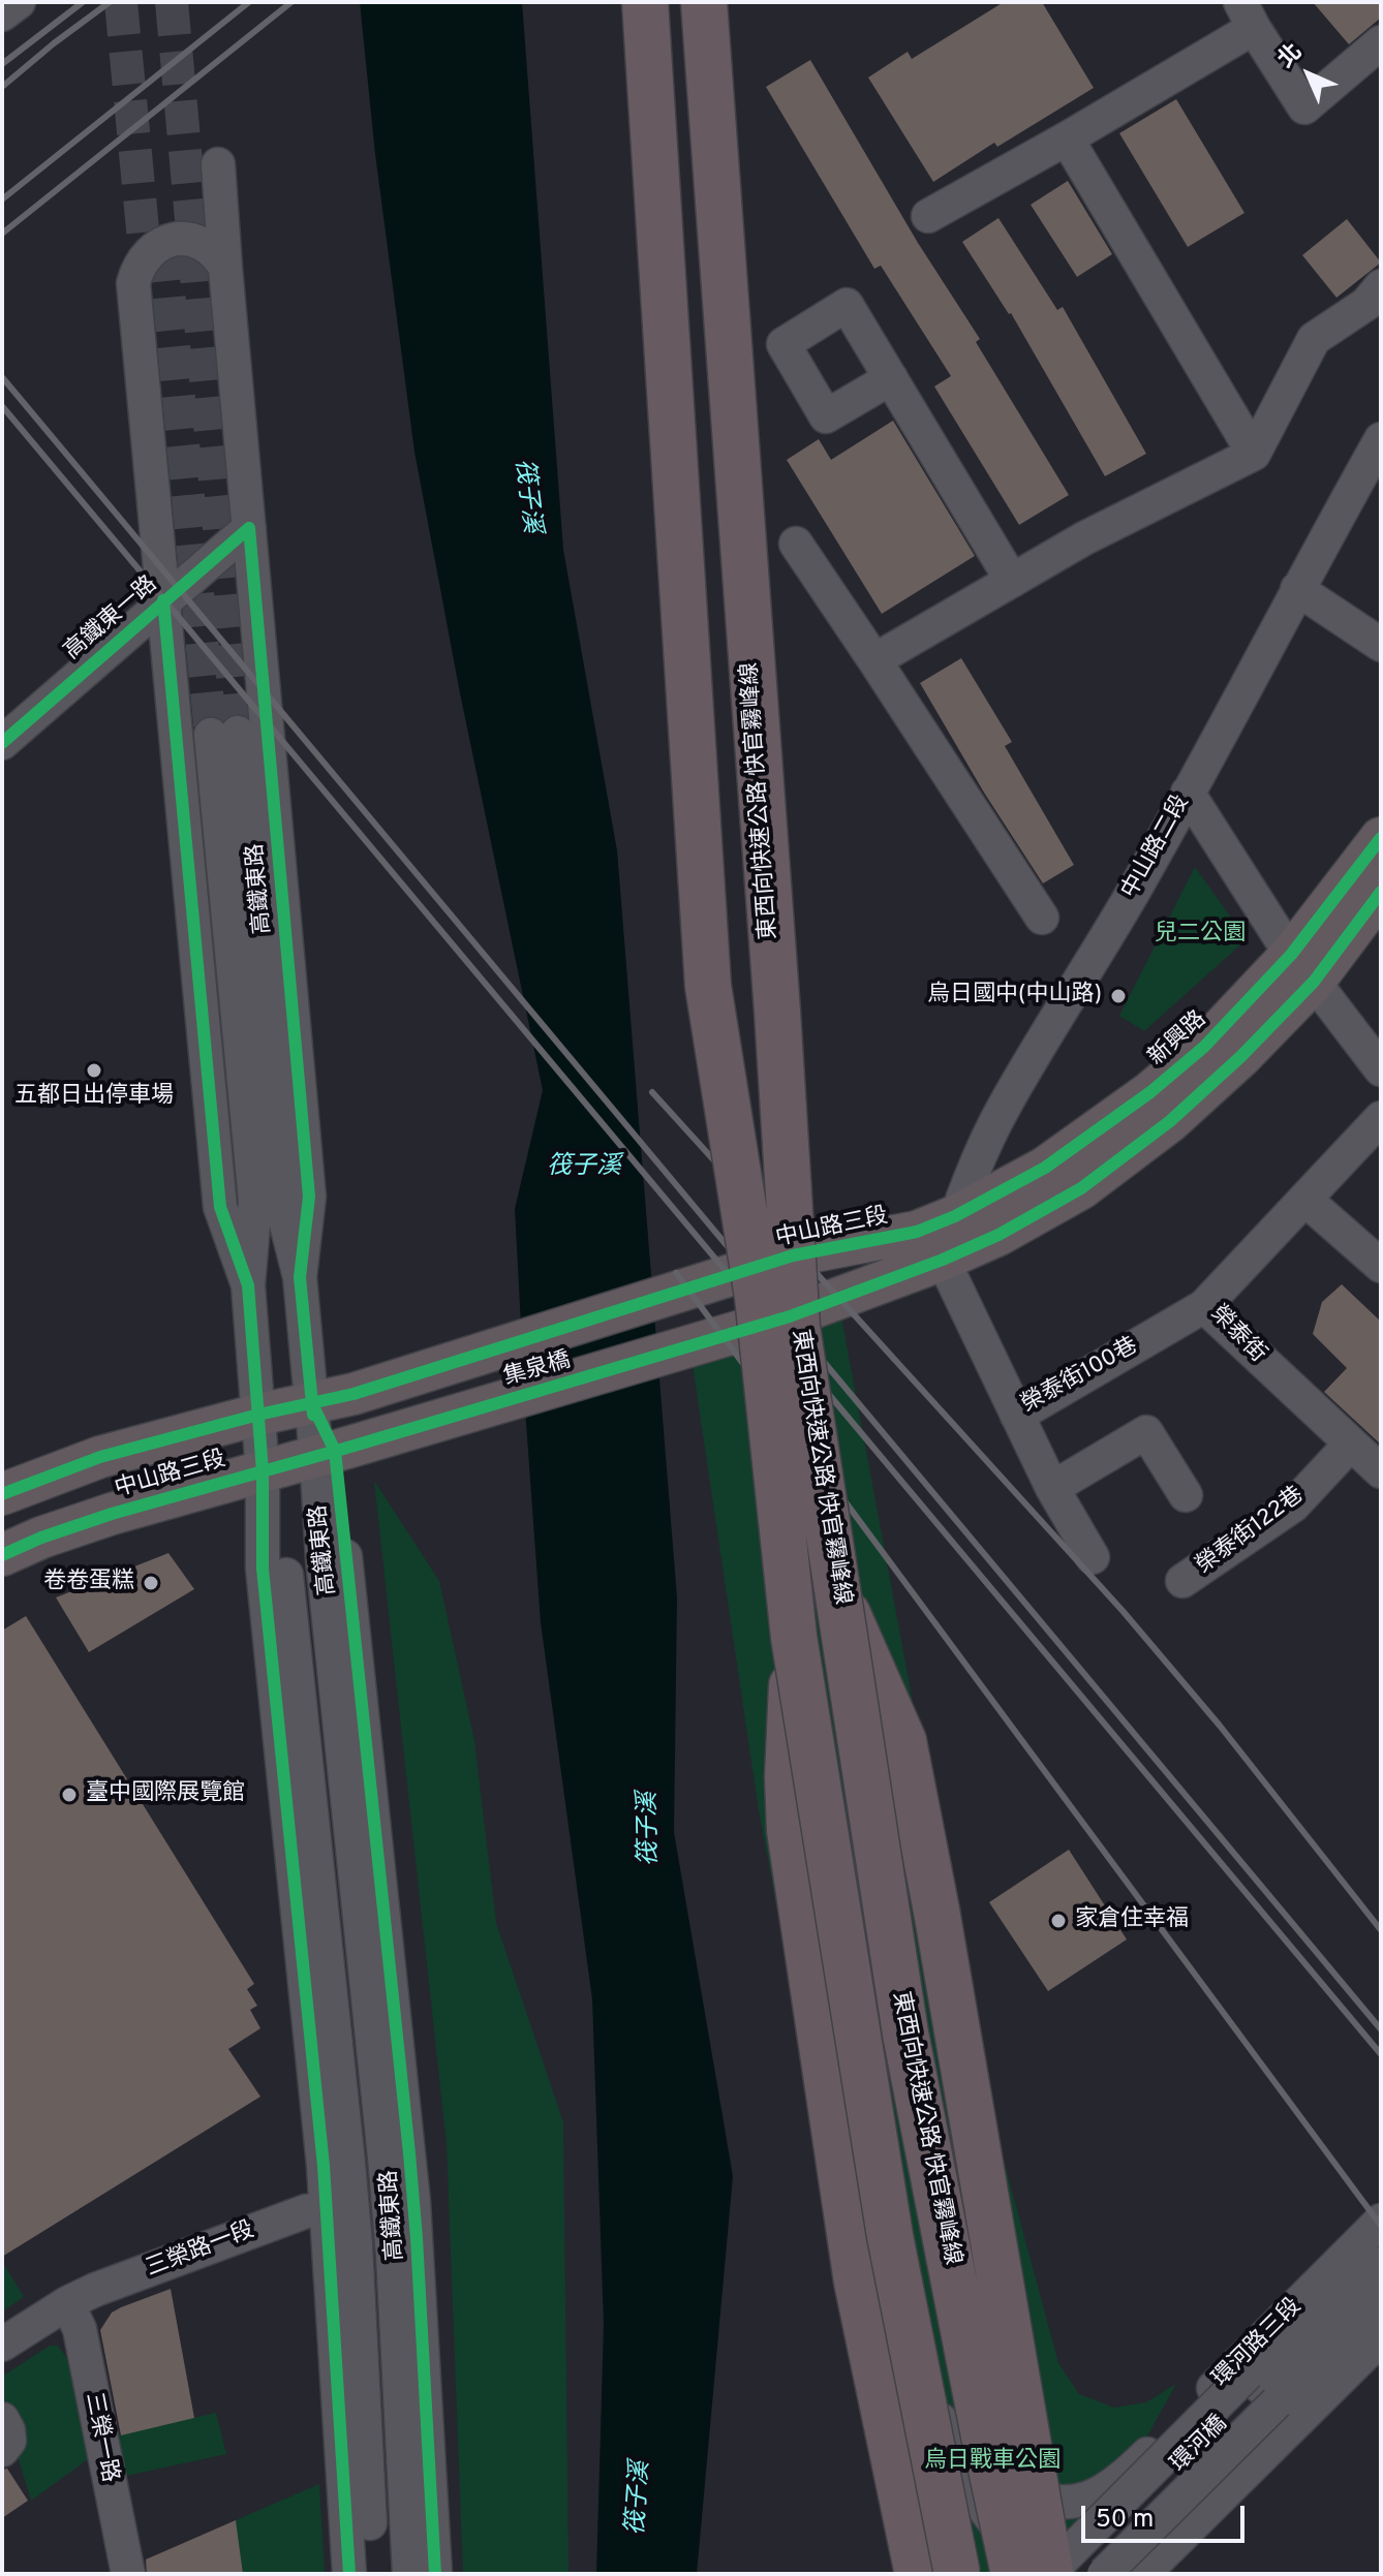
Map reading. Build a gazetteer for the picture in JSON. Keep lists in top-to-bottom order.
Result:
{
  "streets": {
    "highway": ["東西向快速公路 快官霧峰線"],
    "main road": ["新興路", "中山路三段", "集泉橋"],
    "street": [
      "高鐵東一路",
      "中山路二段",
      "高鐵東路",
      "榮泰街",
      "榮泰街100巷",
      "榮泰街122巷",
      "三榮路一段",
      "環河路三段",
      "三榮一路",
      "環河橋"
    ]
  },
  "crossings": [
    ["高鐵東一路", "高鐵東路"],
    ["中山路二段", "新興路"],
    ["中山路二段", "中山路三段"],
    ["中山路二段", "榮泰街100巷"],
    ["高鐵東路", "中山路三段"],
    ["高鐵東路", "集泉橋"],
    ["高鐵東路", "三榮路一段"],
    ["新興路", "中山路三段"],
    ["新興路", "榮泰街100巷"],
    ["中山路三段", "集泉橋"],
    ["榮泰街", "榮泰街100巷"],
    ["榮泰街", "榮泰街122巷"],
    ["三榮路一段", "三榮一路"],
    ["環河路三段", "環河橋"]
  ],
  "water": ["筏子溪"],
  "parks": ["兒二公園", "烏日戰車公園"],
  "places": [
    "烏日國中(中山路)",
    "五都日出停車場",
    "卷卷蛋糕",
    "臺中國際展覽館",
    "家倉住幸福"
  ],
  "scale_bar": "50 m",
  "north": "top left"
}
